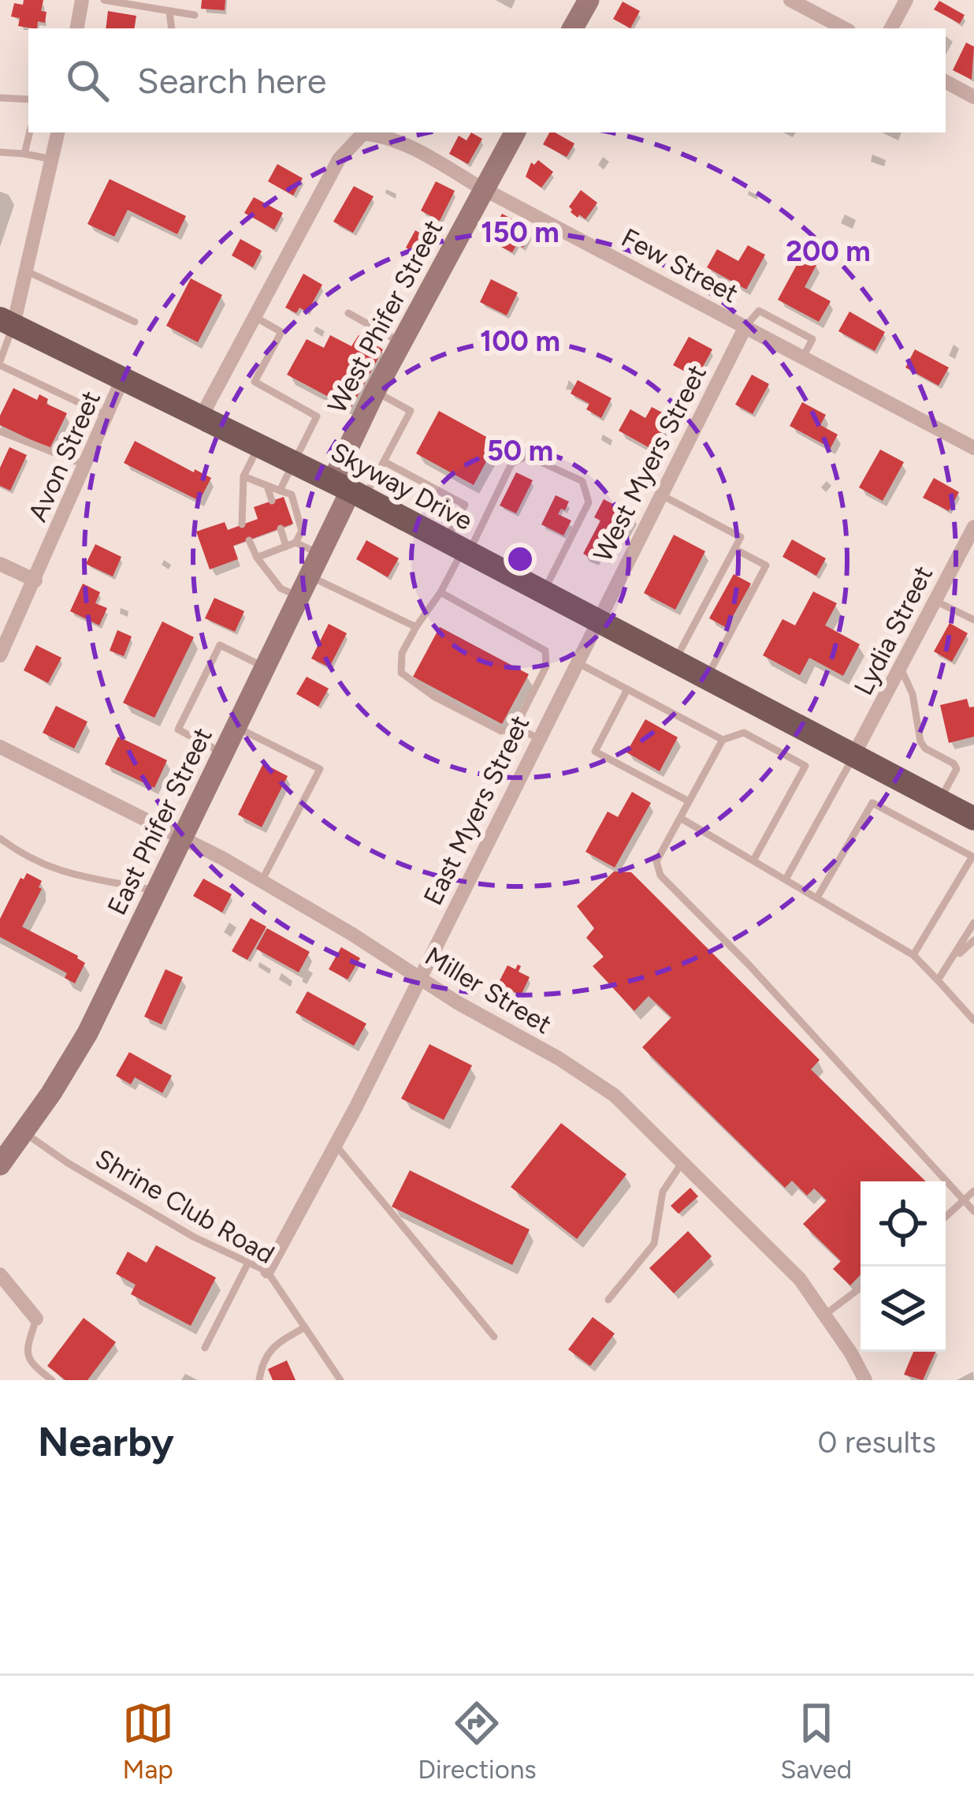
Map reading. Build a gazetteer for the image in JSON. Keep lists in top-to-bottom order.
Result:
{
  "streets": {
    "main road": ["Skyway Drive"],
    "street": [
      "Few Street",
      "West Phifer Street",
      "Avon Street",
      "West Myers Street",
      "Lydia Street",
      "East Myers Street",
      "East Phifer Street",
      "Miller Street"
    ],
    "lane": ["Shrine Club Road"]
  },
  "crossings": [
    ["Few Street", "West Phifer Street"],
    ["Few Street", "West Myers Street"],
    ["West Phifer Street", "Skyway Drive"],
    ["West Phifer Street", "East Phifer Street"],
    ["Avon Street", "Skyway Drive"],
    ["West Myers Street", "Skyway Drive"],
    ["West Myers Street", "East Myers Street"],
    ["Skyway Drive", "Lydia Street"],
    ["Skyway Drive", "East Myers Street"],
    ["Skyway Drive", "East Phifer Street"],
    ["East Myers Street", "Miller Street"],
    ["East Myers Street", "Shrine Club Road"],
    ["East Phifer Street", "Miller Street"],
    ["East Phifer Street", "Shrine Club Road"]
  ],
  "page": {
    "search": "Search here",
    "heading": ["Nearby", "0 results"],
    "nav": ["Map", "Directions", "Saved"]
  },
  "rings": [
    "150 m",
    "200 m",
    "100 m",
    "50 m"
  ]
}
